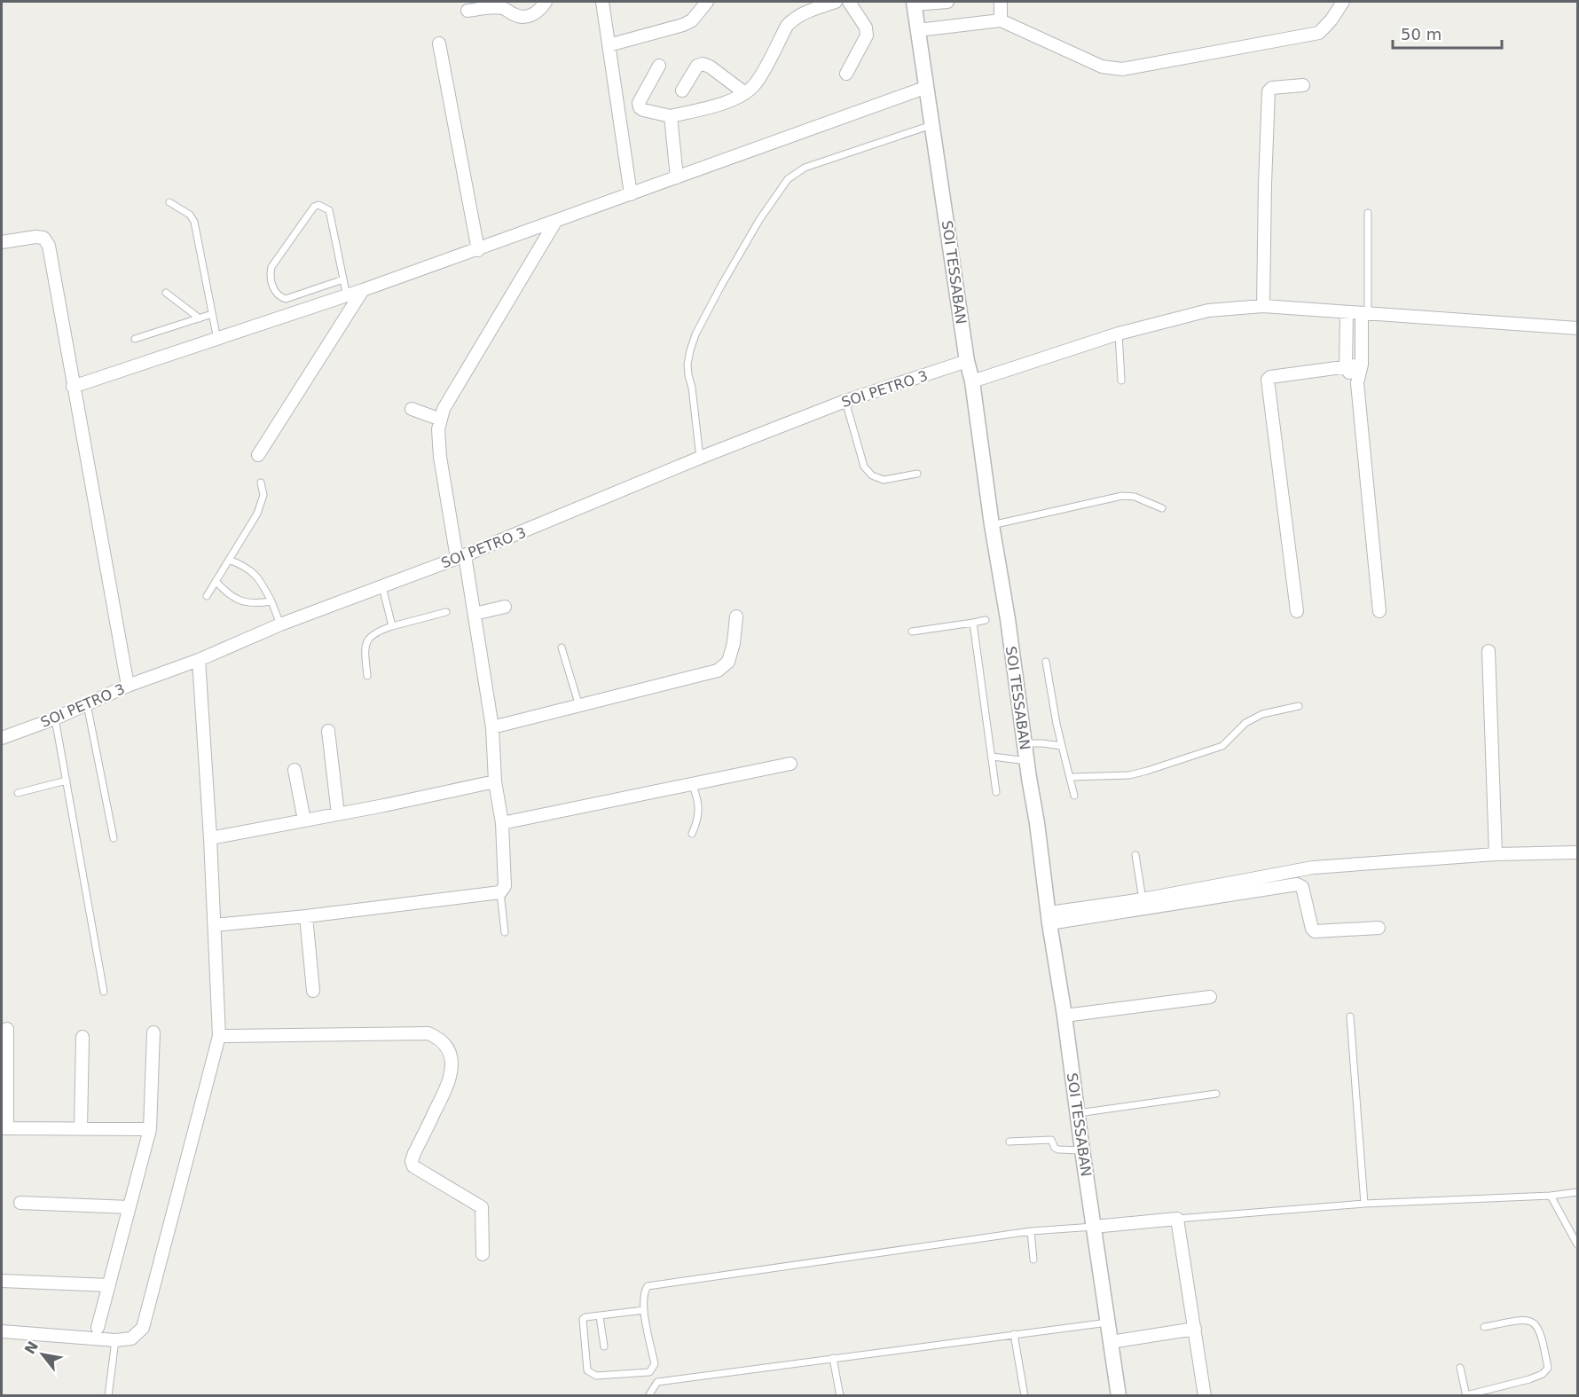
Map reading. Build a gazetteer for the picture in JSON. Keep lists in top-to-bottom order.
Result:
{
  "streets": {
    "street": ["SOI TESSABAN", "SOI PETRO 3"]
  },
  "crossings": [
    ["SOI TESSABAN", "SOI PETRO 3"]
  ],
  "scale_bar": "50 m",
  "north": "top left"
}
